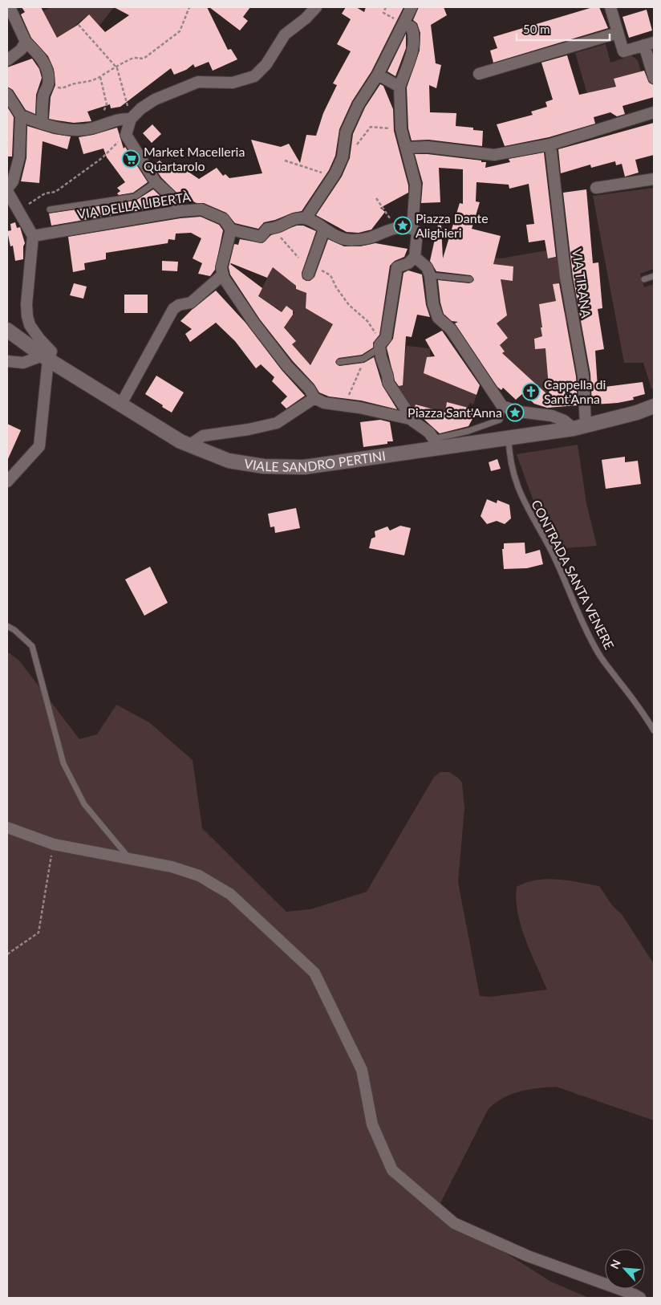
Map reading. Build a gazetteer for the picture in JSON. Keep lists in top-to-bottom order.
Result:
{
  "streets": {
    "street": ["VIA DELLA LIBERTÀ", "VIA TIRANA", "VIALE SANDRO PERTINI"],
    "lane": ["CONTRADA SANTA VENERE"]
  },
  "crossings": [
    ["VIA TIRANA", "VIALE SANDRO PERTINI"],
    ["VIALE SANDRO PERTINI", "CONTRADA SANTA VENERE"]
  ],
  "places": {
    "supermarket": ["Market Macelleria Quartarolo"],
    "place": ["Piazza Dante Alighieri", "Piazza Sant'Anna"],
    "church": ["Cappella di Sant'Anna"]
  },
  "scale_bar": "50 m",
  "north": "top left"
}
